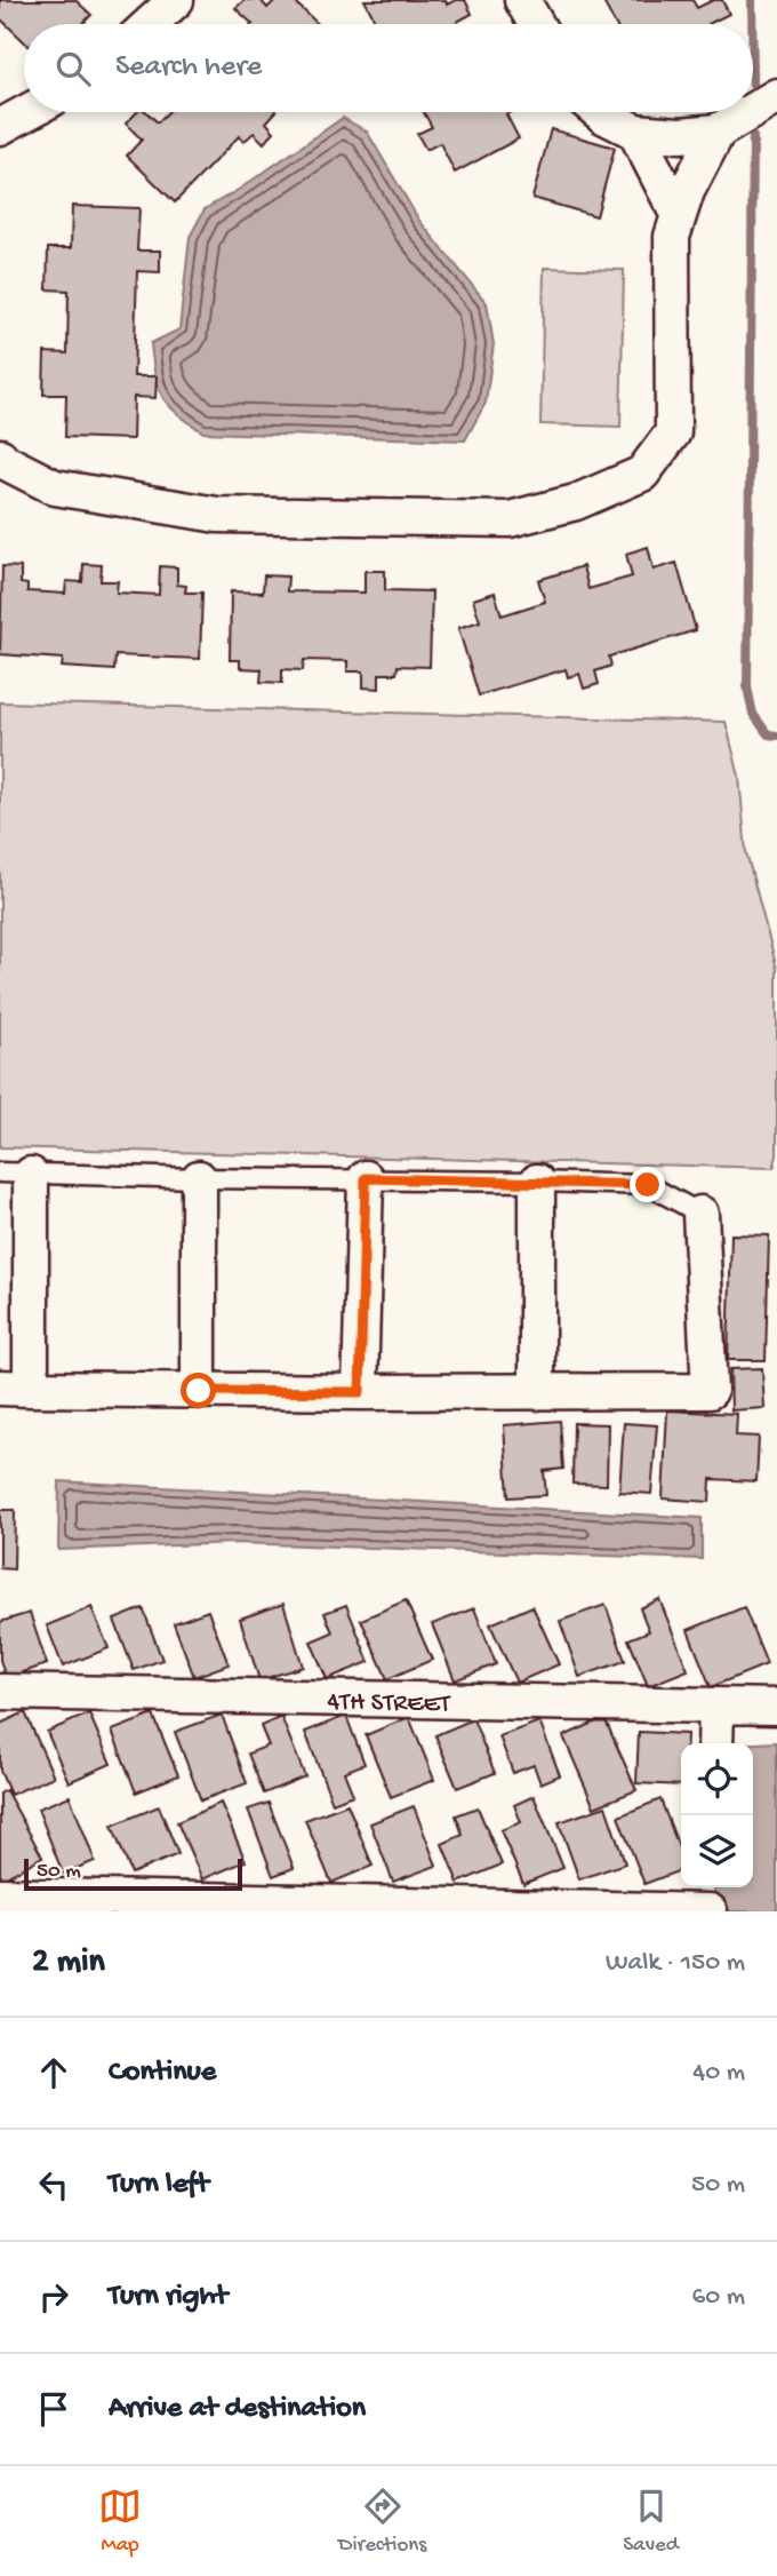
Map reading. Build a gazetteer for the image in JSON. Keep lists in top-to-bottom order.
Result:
{
  "streets": {
    "street": ["4TH STREET"]
  },
  "scale_bar": "50 m",
  "page": {
    "search": "Search here",
    "scale": "50 m",
    "heading": ["2 min", "Walk · 150 m"],
    "list": [
      ["Continue", "40 m"],
      ["Turn left", "50 m"],
      ["Turn right", "60 m"],
      "Arrive at destination"
    ],
    "nav": ["Map", "Directions", "Saved"]
  }
}
